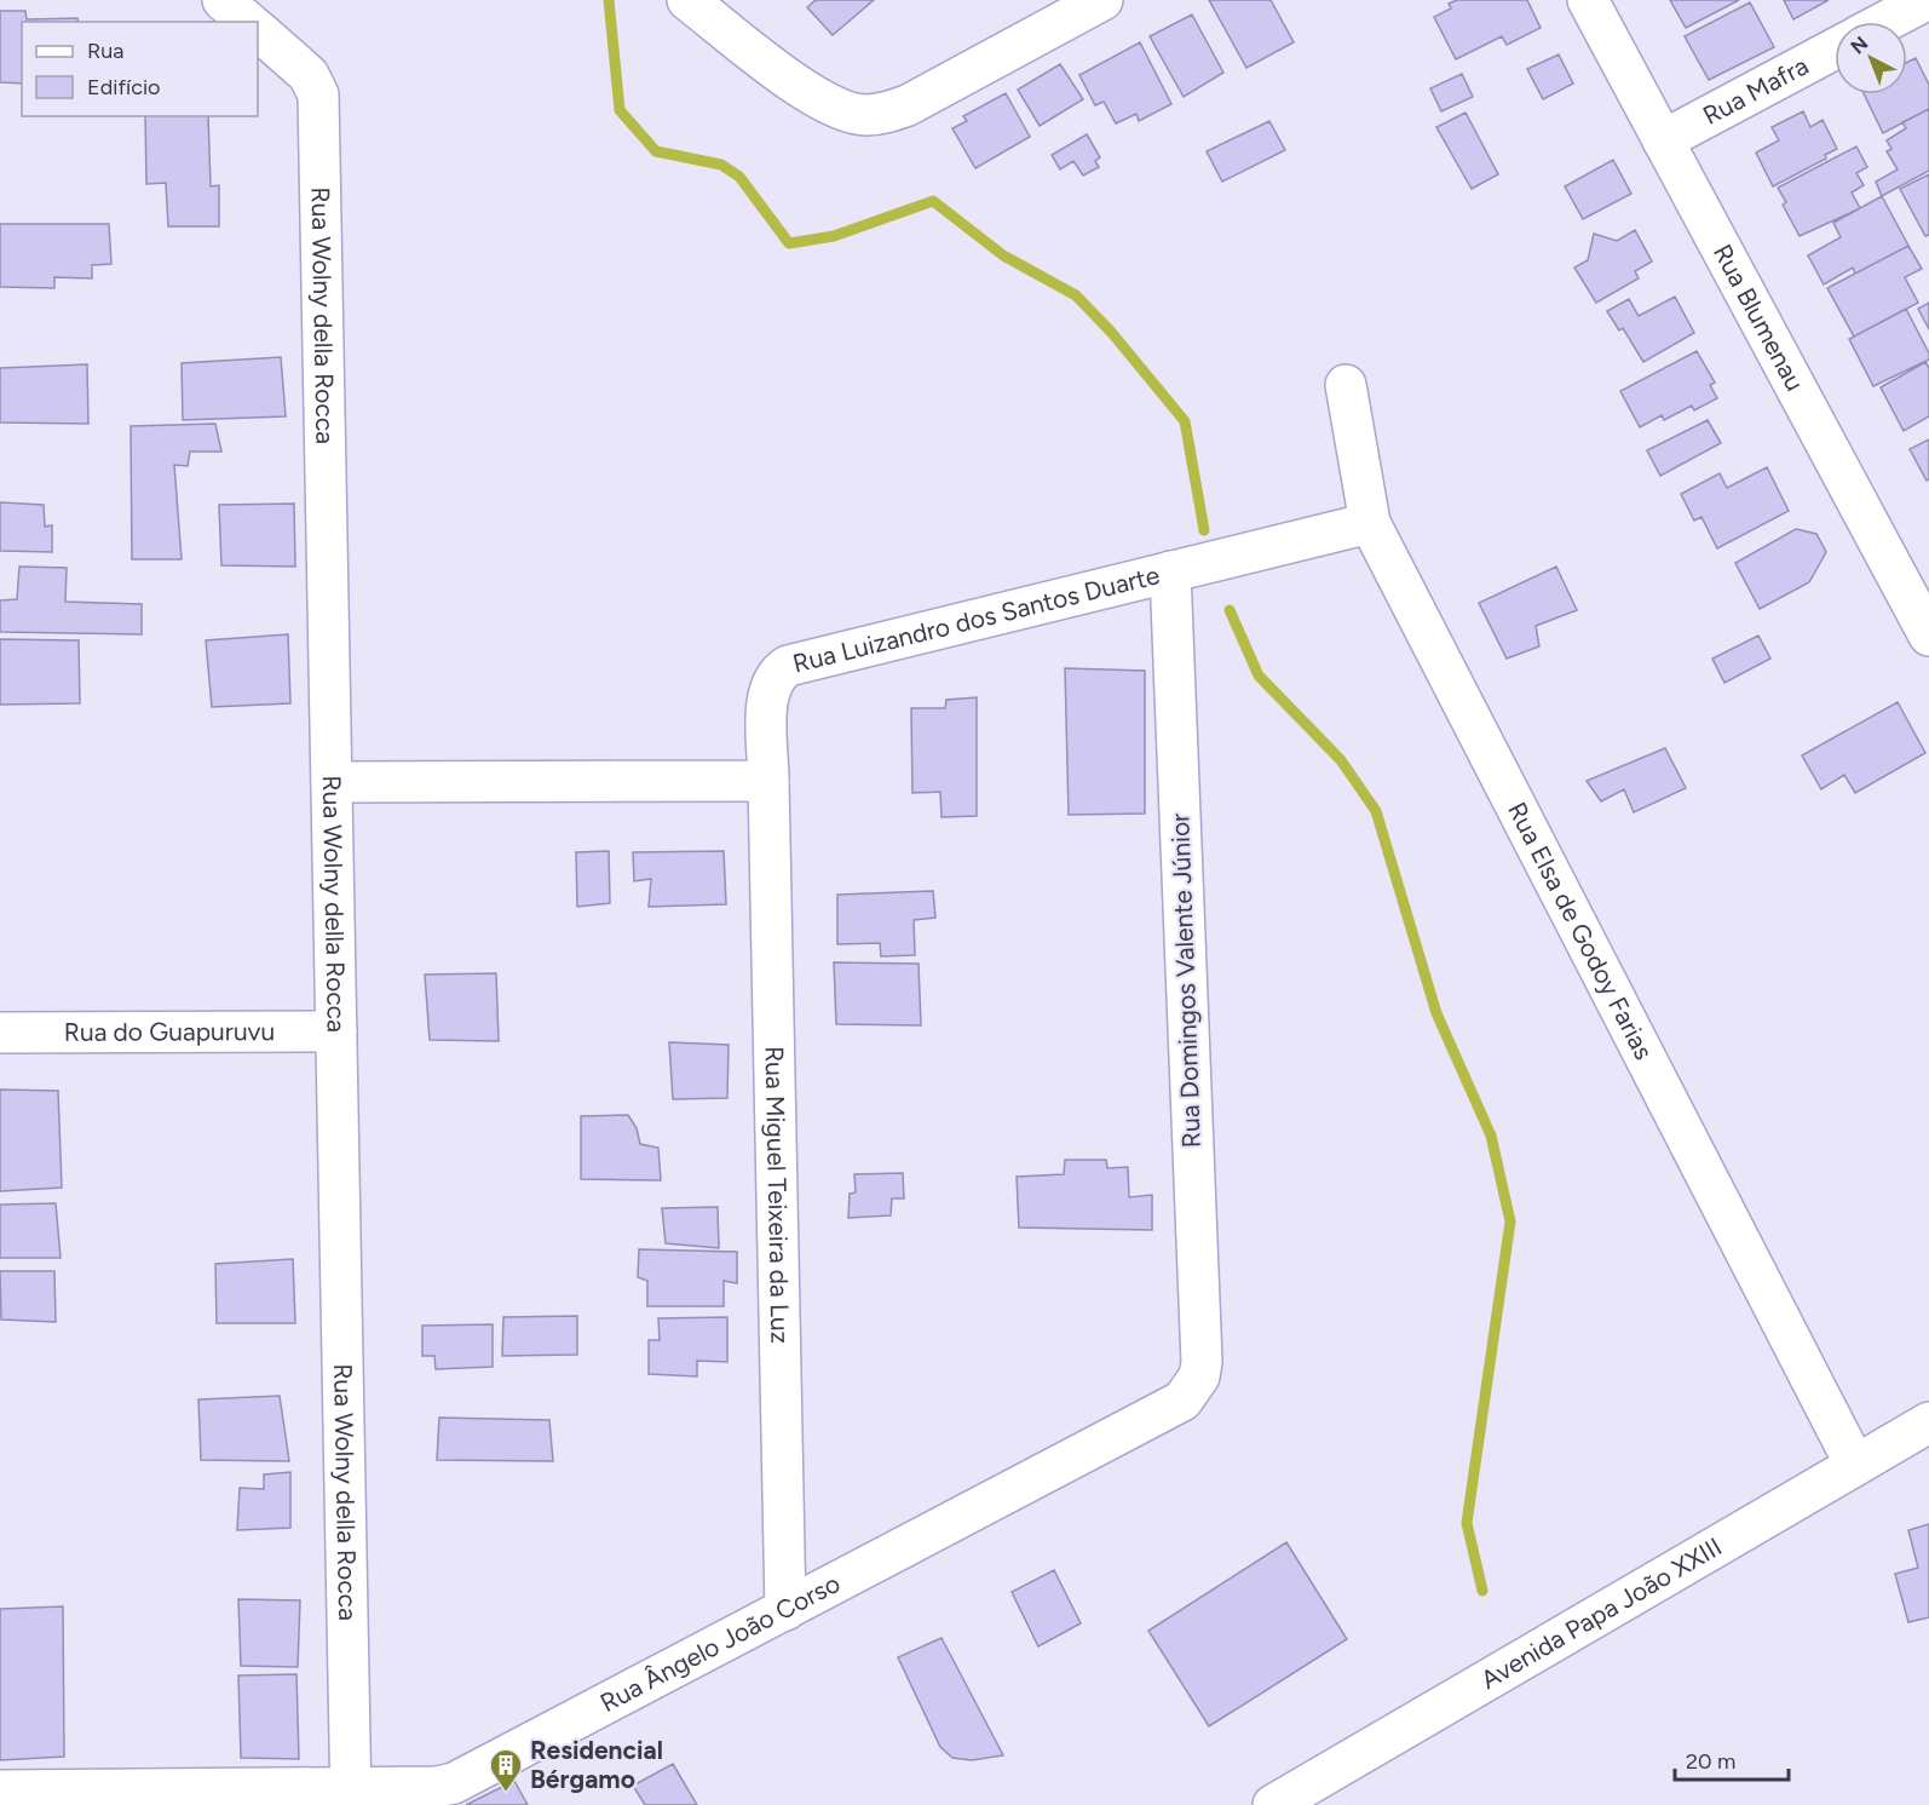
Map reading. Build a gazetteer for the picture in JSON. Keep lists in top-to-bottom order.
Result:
{
  "streets": {
    "street": [
      "Rua Mafra",
      "Rua Wolny della Rocca",
      "Rua Blumenau",
      "Rua Luizandro dos Santos Duarte",
      "Rua Elsa de Godoy Farias",
      "Rua Domingos Valente Júnior",
      "Rua do Guapuruvu",
      "Rua Miguel Teixeira da Luz",
      "Avenida Papa João XXIII",
      "Rua Ângelo João Corso"
    ]
  },
  "crossings": [
    ["Rua Mafra", "Rua Blumenau"],
    ["Rua Wolny della Rocca", "Rua do Guapuruvu"],
    ["Rua Wolny della Rocca", "Rua Ângelo João Corso"],
    ["Rua Luizandro dos Santos Duarte", "Rua Elsa de Godoy Farias"],
    ["Rua Luizandro dos Santos Duarte", "Rua Domingos Valente Júnior"],
    ["Rua Luizandro dos Santos Duarte", "Rua Miguel Teixeira da Luz"],
    ["Rua Elsa de Godoy Farias", "Avenida Papa João XXIII"],
    ["Rua Domingos Valente Júnior", "Rua Ângelo João Corso"],
    ["Rua Miguel Teixeira da Luz", "Rua Ângelo João Corso"]
  ],
  "places": {
    "building": ["Residencial Bérgamo"]
  },
  "legend": ["Rua", "Edifício"],
  "scale_bar": "20 m",
  "north": "top left"
}
